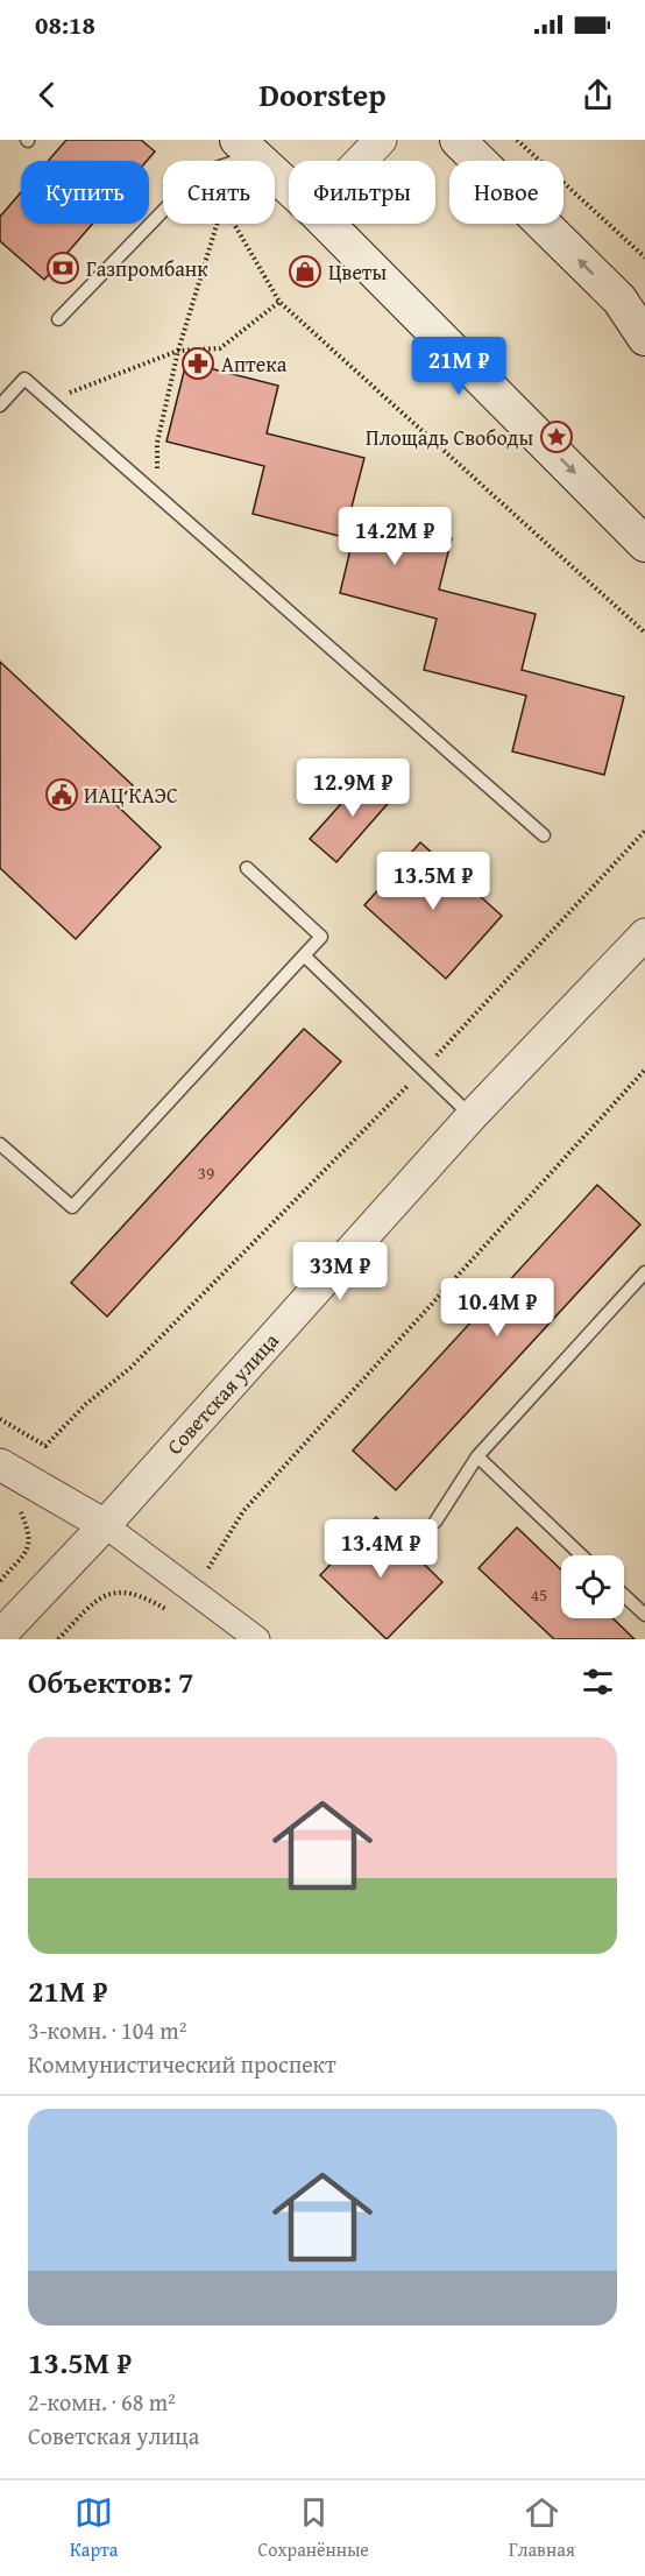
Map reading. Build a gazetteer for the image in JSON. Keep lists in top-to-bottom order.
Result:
{
  "streets": {
    "street": ["Советская улица"]
  },
  "places": {
    "bank": ["Газпромбанк"],
    "shop": ["Цветы"],
    "pharmacy": ["Аптека"],
    "place": ["Площадь Свободы"],
    "public building": ["ИАЦ КАЭС"]
  },
  "house_numbers": ["39", "45"],
  "page": {
    "status": "08:18",
    "header": "Doorstep",
    "chip": [
      "Купить",
      "Снять",
      "Фильтры",
      "Новое"
    ],
    "price": [
      "21M ₽",
      "14.2M ₽",
      "12.9M ₽",
      "13.5M ₽",
      "33M ₽",
      "10.4M ₽",
      "13.4M ₽"
    ],
    "heading": "Объектов: 7",
    "list": [
      {
        "name": "21M ₽",
        "note": "3-комн. · 104 m² · Коммунистический проспект"
      },
      {
        "name": "13.5M ₽",
        "note": "2-комн. · 68 m² · Советская улица"
      }
    ],
    "tabs": ["Карта", "Сохранённые", "Главная"]
  }
}
